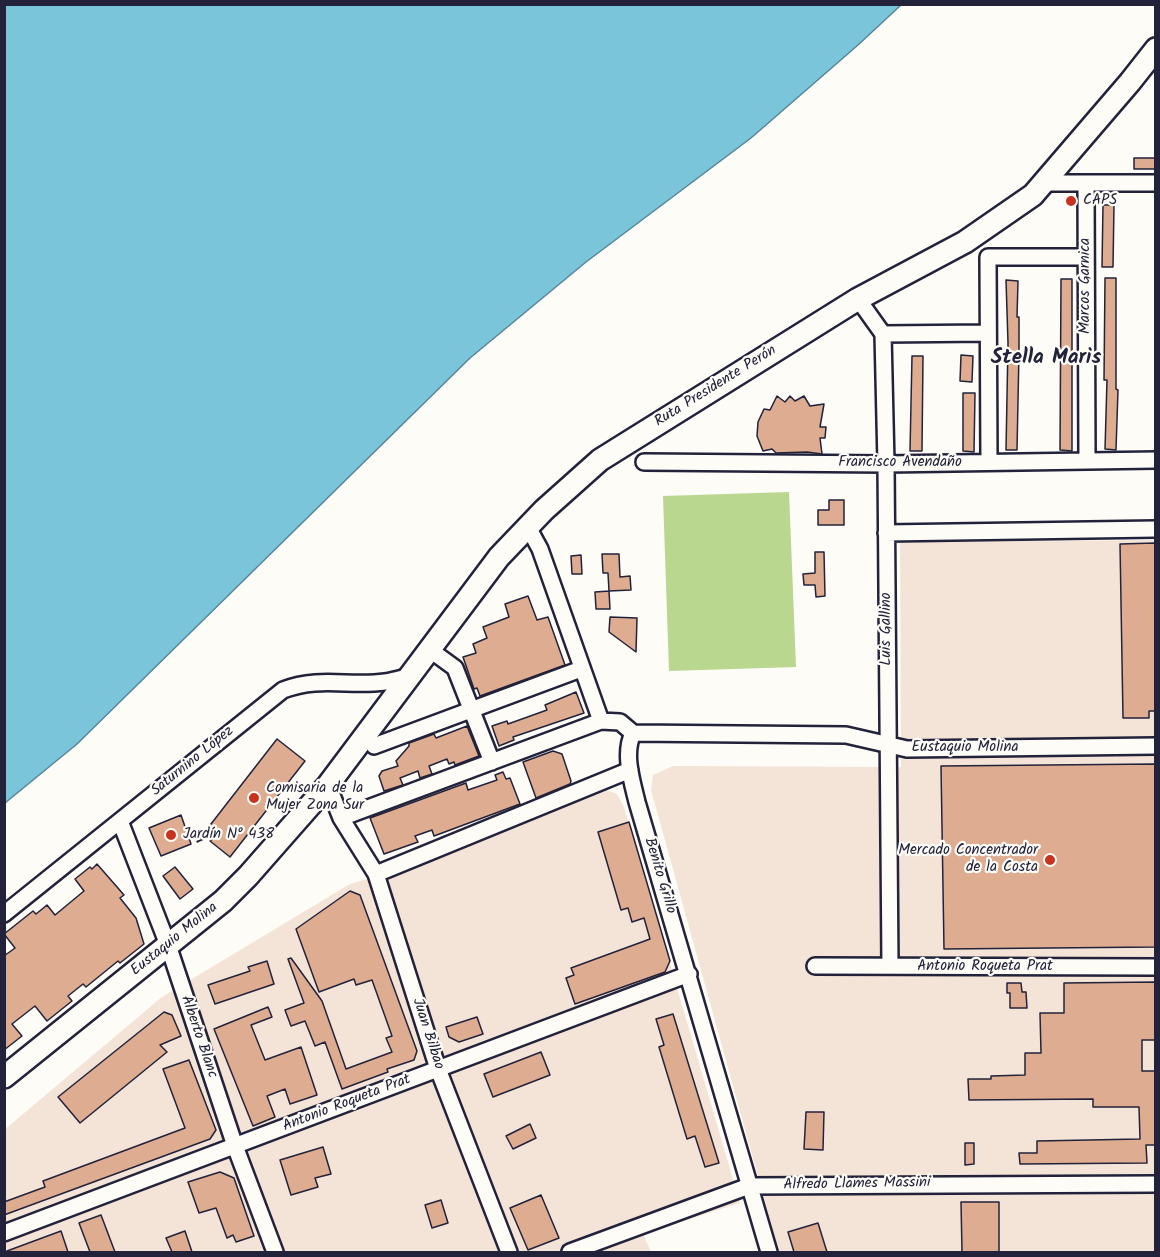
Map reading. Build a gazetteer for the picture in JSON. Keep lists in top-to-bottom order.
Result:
{
  "streets": {
    "main road": ["Ruta Presidente Perón", "Eustaquio Molina"],
    "street": [
      "Marcos Garnica",
      "Francisco Avendaño",
      "Luis Gallino",
      "Saturnino López",
      "Benito Grillo",
      "Antonio Roqueta Prat",
      "Juan Bilbao",
      "Alberto Blanc",
      "Alfredo Llames Massini"
    ]
  },
  "crossings": [
    ["Marcos Garnica", "Francisco Avendaño"],
    ["Ruta Presidente Perón", "Eustaquio Molina"],
    ["Ruta Presidente Perón", "Saturnino López"],
    ["Ruta Presidente Perón", "Juan Bilbao"],
    ["Francisco Avendaño", "Luis Gallino"],
    ["Luis Gallino", "Eustaquio Molina"],
    ["Luis Gallino", "Antonio Roqueta Prat"],
    ["Eustaquio Molina", "Benito Grillo"],
    ["Eustaquio Molina", "Juan Bilbao"],
    ["Eustaquio Molina", "Alberto Blanc"],
    ["Saturnino López", "Alberto Blanc"],
    ["Benito Grillo", "Antonio Roqueta Prat"],
    ["Benito Grillo", "Alfredo Llames Massini"],
    ["Antonio Roqueta Prat", "Juan Bilbao"],
    ["Antonio Roqueta Prat", "Alberto Blanc"]
  ],
  "districts": ["Stella Maris"],
  "places": [
    "CAPS",
    "Comisaria de la Mujer Zona Sur",
    "Jardín N° 438",
    "Mercado Concentrador de la Costa"
  ]
}
